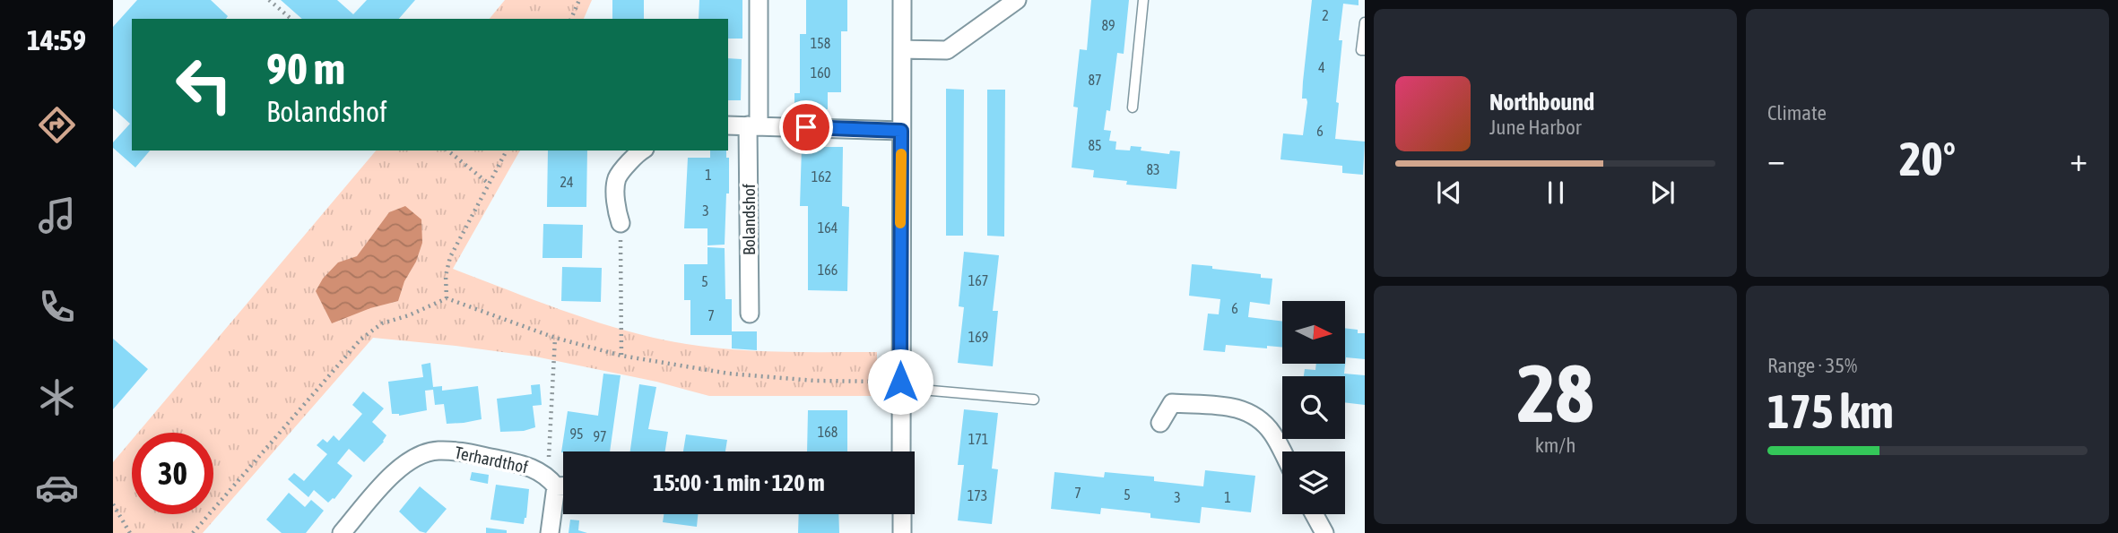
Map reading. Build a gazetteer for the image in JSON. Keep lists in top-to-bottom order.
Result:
{
  "streets": {
    "street": ["Bolandshof", "Terhardthof"]
  },
  "house_numbers": [
    "2",
    "89",
    "158",
    "4",
    "160",
    "87",
    "6",
    "85",
    "83",
    "1",
    "162",
    "24",
    "3",
    "164",
    "166",
    "167",
    "5",
    "6",
    "7",
    "169",
    "168",
    "95",
    "97",
    "171",
    "7",
    "5",
    "173",
    "3",
    "1"
  ],
  "north": "right",
  "page": {
    "tabs": "14:59",
    "tile": [
      "Climate",
      ["28", "km/h"],
      ["Range · 35%", "175 km"]
    ],
    "turn": ["90 m", "Bolandshof"],
    "song": ["Northbound", "June Harbor"],
    "heat": ["−", "20°", "+"],
    "limit": "30",
    "trip": "15:00 · 1 min · 120 m"
  }
}
